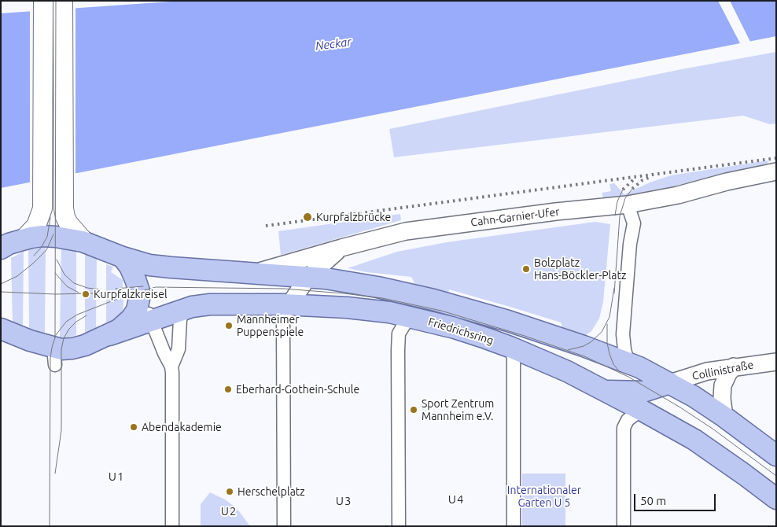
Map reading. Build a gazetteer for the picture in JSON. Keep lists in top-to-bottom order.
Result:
{
  "streets": {
    "main road": ["Friedrichsring"],
    "street": ["Cahn-Garnier-Ufer", "Collinistraße"]
  },
  "crossings": [
    ["Cahn-Garnier-Ufer", "Friedrichsring"],
    ["Friedrichsring", "Collinistraße"]
  ],
  "districts": [
    "U1",
    "U4",
    "U3",
    "U2"
  ],
  "water": ["Neckar"],
  "parks": ["Internationaler Garten U 5"],
  "places": [
    "Kurpfalzbrücke",
    "Bolzplatz Hans-Böckler-Platz",
    "Kurpfalzkreisel",
    "Mannheimer Puppenspiele",
    "Eberhard-Gothein-Schule",
    "Sport Zentrum Mannheim e.V.",
    "Abendakademie",
    "Herschelplatz"
  ],
  "scale_bar": "50 m"
}
